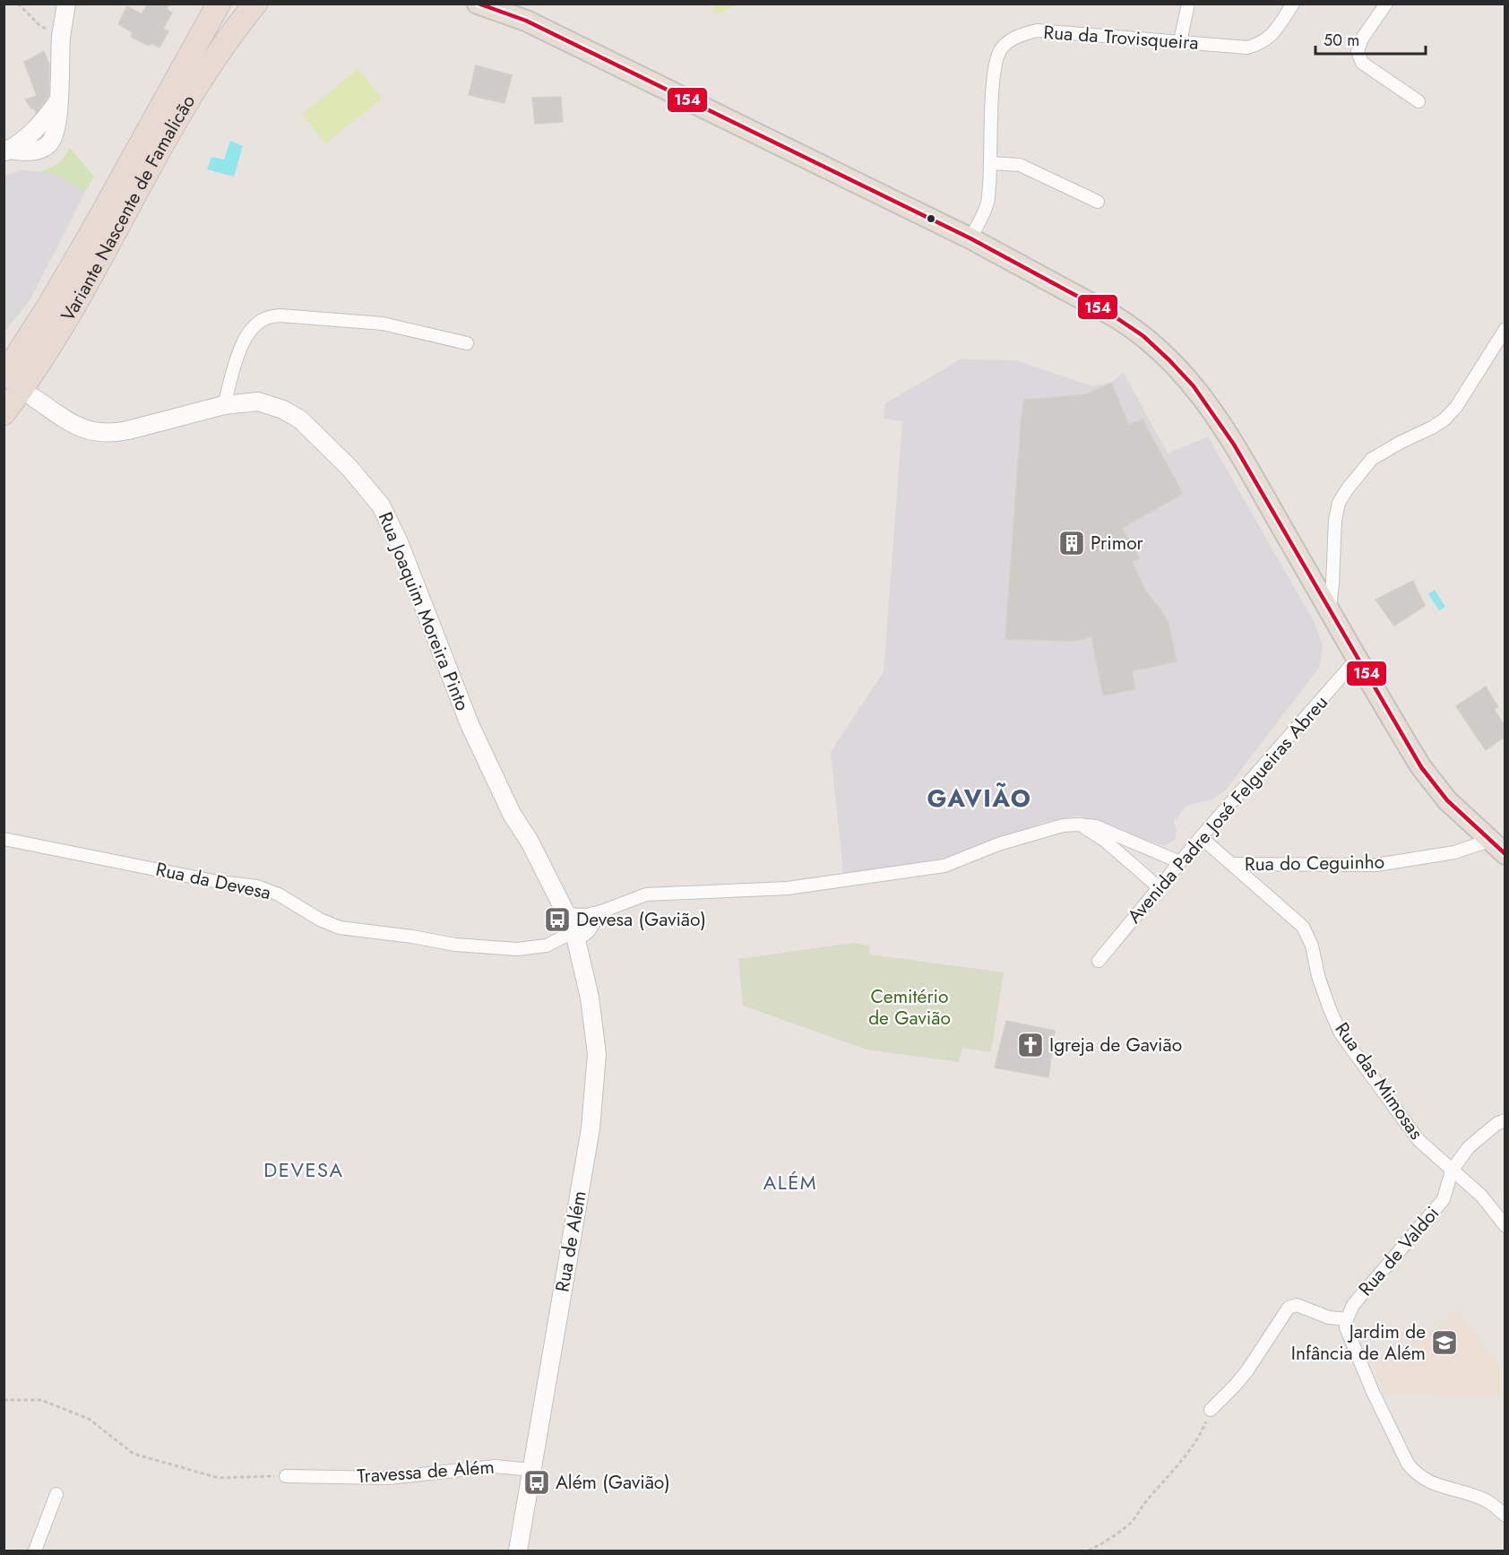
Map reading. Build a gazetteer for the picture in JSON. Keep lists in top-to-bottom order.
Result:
{
  "streets": {
    "highway": ["Variante Nascente de Famalicão"],
    "street": [
      "Rua da Trovisqueira",
      "Rua Joaquim Moreira Pinto",
      "Avenida Padre José Felgueiras Abreu",
      "Rua do Ceguinho",
      "Rua da Devesa",
      "Rua das Mimosas",
      "Rua de Além",
      "Rua de Valdoi",
      "Travessa de Além"
    ]
  },
  "crossings": [
    ["Rua Joaquim Moreira Pinto", "Rua da Devesa"],
    ["Rua Joaquim Moreira Pinto", "Rua de Além"],
    ["Avenida Padre José Felgueiras Abreu", "Rua das Mimosas"],
    ["Rua do Ceguinho", "Rua das Mimosas"],
    ["Rua da Devesa", "Rua de Além"],
    ["Rua das Mimosas", "Rua de Valdoi"],
    ["Rua de Além", "Travessa de Além"]
  ],
  "districts": ["GAVIÃO", "DEVESA", "ALÉM"],
  "parks": ["Cemitério de Gavião"],
  "places": {
    "building": ["Primor"],
    "bus stop": ["Devesa (Gavião)", "Além (Gavião)"],
    "church": ["Igreja de Gavião"],
    "school or university": ["Jardim de Infância de Além"]
  },
  "lines": ["transit line 154"],
  "scale_bar": "50 m"
}
